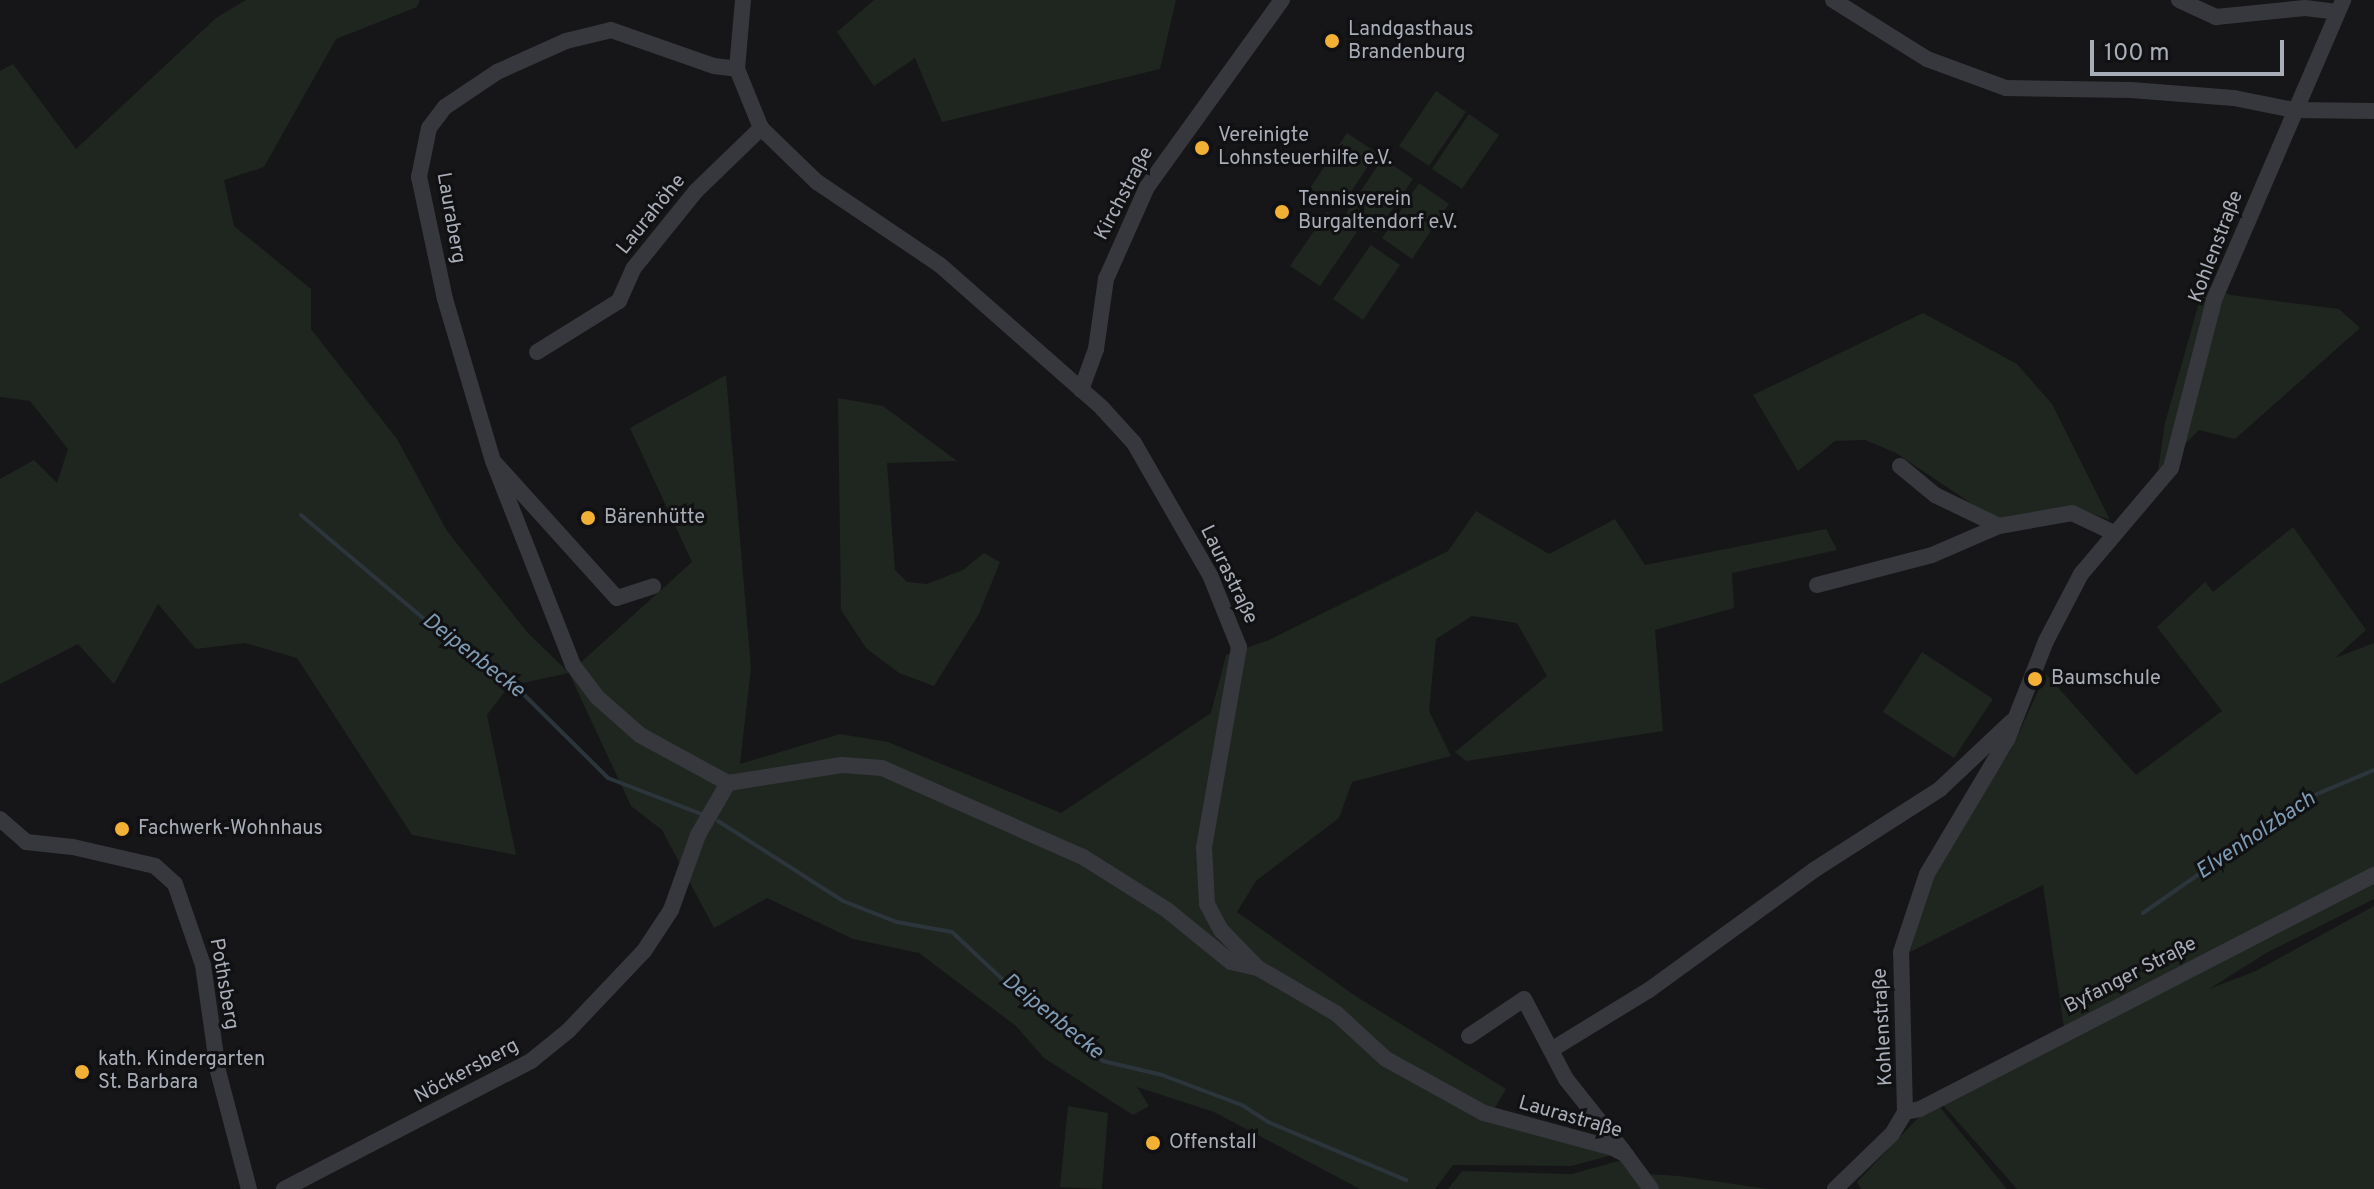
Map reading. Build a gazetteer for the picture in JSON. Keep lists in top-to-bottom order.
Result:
{
  "streets": {
    "street": [
      "Kirchstraße",
      "Laurahöhe",
      "Lauraberg",
      "Kohlenstraße",
      "Laurastraße",
      "Byfanger Straße",
      "Pothsberg",
      "Nöckersberg"
    ]
  },
  "crossings": [
    ["Kirchstraße", "Laurastraße"],
    ["Laurahöhe", "Laurastraße"],
    ["Lauraberg", "Laurastraße"],
    ["Lauraberg", "Nöckersberg"],
    ["Kohlenstraße", "Laurastraße"],
    ["Kohlenstraße", "Byfanger Straße"]
  ],
  "water": ["Deipenbecke", "Elvenholzbach"],
  "places": [
    "Landgasthaus Brandenburg",
    "Vereinigte Lohnsteuerhilfe e.V.",
    "Tennisverein Burgaltendorf e.V.",
    "Bärenhütte",
    "Baumschule",
    "Fachwerk-Wohnhaus",
    "kath. Kindergarten St. Barbara",
    "Offenstall"
  ],
  "scale_bar": "100 m"
}
